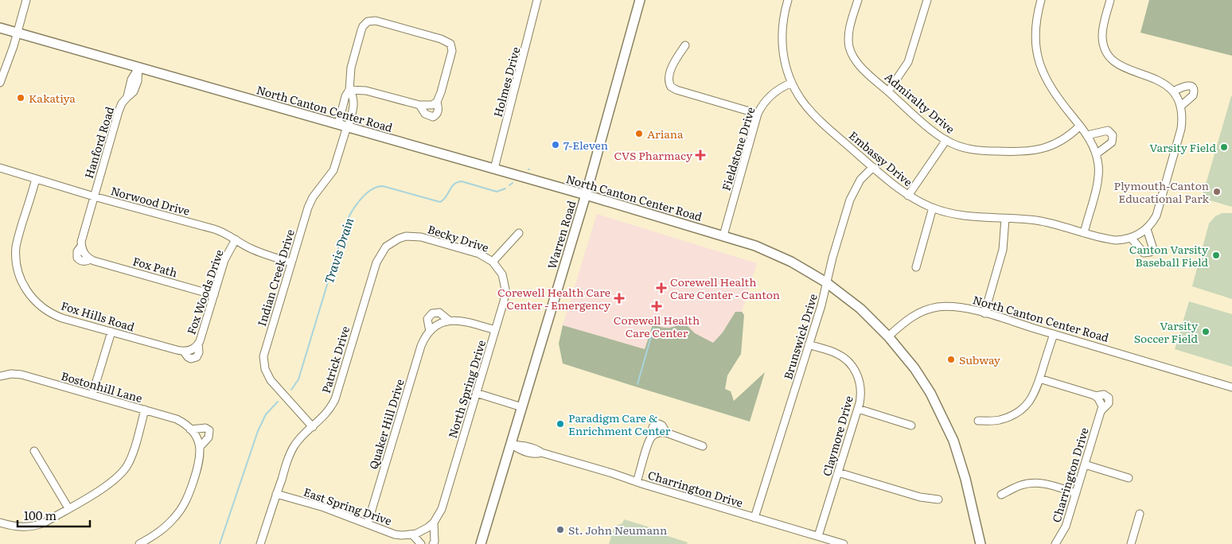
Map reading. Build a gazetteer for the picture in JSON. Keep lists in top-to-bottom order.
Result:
{
  "streets": {
    "main road": ["North Canton Center Road", "Warren Road"],
    "street": [
      "Holmes Drive",
      "Admiralty Drive",
      "Hanford Road",
      "Fieldstone Drive",
      "Embassy Drive",
      "Norwood Drive",
      "Becky Drive",
      "Fox Path",
      "Indian Creek Drive",
      "Fox Woods Drive",
      "Fox Hills Road",
      "Brunswick Drive",
      "Patrick Drive",
      "Bostonhill Lane",
      "North Spring Drive",
      "Quaker Hill Drive",
      "Claymore Drive",
      "Charrington Drive",
      "East Spring Drive"
    ]
  },
  "crossings": [
    ["Holmes Drive", "North Canton Center Road"],
    ["North Canton Center Road", "Hanford Road"],
    ["North Canton Center Road", "Fieldstone Drive"],
    ["North Canton Center Road", "Warren Road"],
    ["North Canton Center Road", "Indian Creek Drive"],
    ["North Canton Center Road", "Brunswick Drive"],
    ["Hanford Road", "Norwood Drive"],
    ["Hanford Road", "Fox Path"],
    ["Fieldstone Drive", "Embassy Drive"],
    ["Embassy Drive", "Brunswick Drive"],
    ["Norwood Drive", "Fox Path"],
    ["Norwood Drive", "Indian Creek Drive"],
    ["Norwood Drive", "Fox Woods Drive"],
    ["Norwood Drive", "Fox Hills Road"],
    ["Warren Road", "Charrington Drive"],
    ["Becky Drive", "Patrick Drive"],
    ["Becky Drive", "North Spring Drive"],
    ["Fox Path", "Fox Woods Drive"],
    ["Indian Creek Drive", "Patrick Drive"],
    ["Fox Woods Drive", "Fox Hills Road"],
    ["Brunswick Drive", "Claymore Drive"],
    ["Brunswick Drive", "Charrington Drive"],
    ["Patrick Drive", "East Spring Drive"],
    ["North Spring Drive", "Quaker Hill Drive"],
    ["North Spring Drive", "East Spring Drive"],
    ["Quaker Hill Drive", "East Spring Drive"],
    ["Claymore Drive", "Charrington Drive"]
  ],
  "water": ["Travis Drain"],
  "places": {
    "other": [
      "Kakatiya",
      "Ariana",
      "7-Eleven",
      "Varsity Field",
      "Plymouth-Canton Educational Park",
      "Canton Varsity Baseball Field",
      "Varsity Soccer Field",
      "Subway",
      "Paradigm Care & Enrichment Center",
      "St. John Neumann"
    ],
    "health": [
      "CVS Pharmacy",
      "Corewell Health Care Center - Canton",
      "Corewell Health Care Center - Emergency",
      "Corewell Health Care Center"
    ]
  },
  "scale_bar": "100 m"
}
